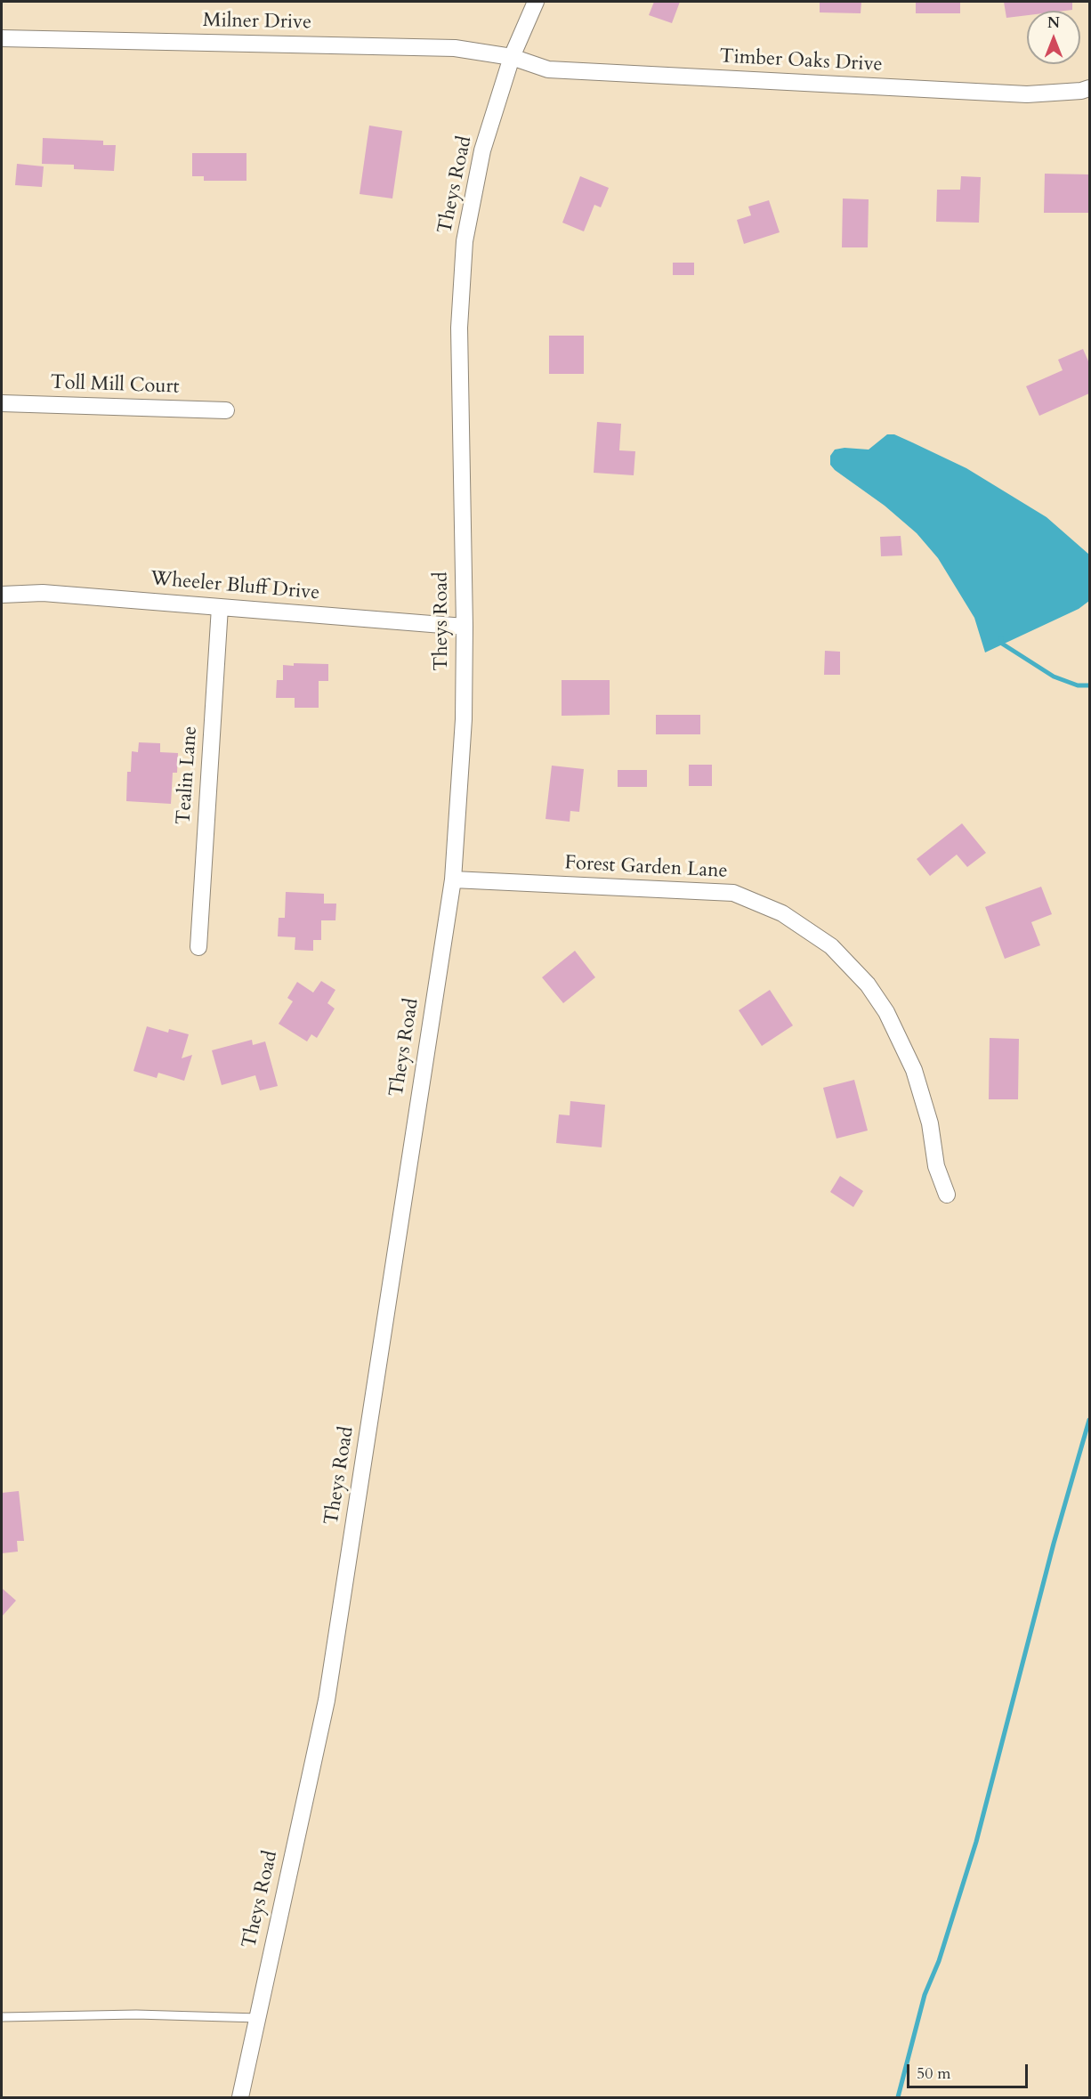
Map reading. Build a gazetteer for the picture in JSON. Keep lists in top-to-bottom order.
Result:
{
  "streets": {
    "street": [
      "Milner Drive",
      "Timber Oaks Drive",
      "Theys Road",
      "Toll Mill Court",
      "Wheeler Bluff Drive",
      "Tealin Lane",
      "Forest Garden Lane"
    ]
  },
  "crossings": [
    ["Milner Drive", "Timber Oaks Drive"],
    ["Milner Drive", "Theys Road"],
    ["Timber Oaks Drive", "Theys Road"],
    ["Theys Road", "Wheeler Bluff Drive"],
    ["Theys Road", "Forest Garden Lane"],
    ["Wheeler Bluff Drive", "Tealin Lane"]
  ],
  "scale_bar": "50 m",
  "north": "top"
}
